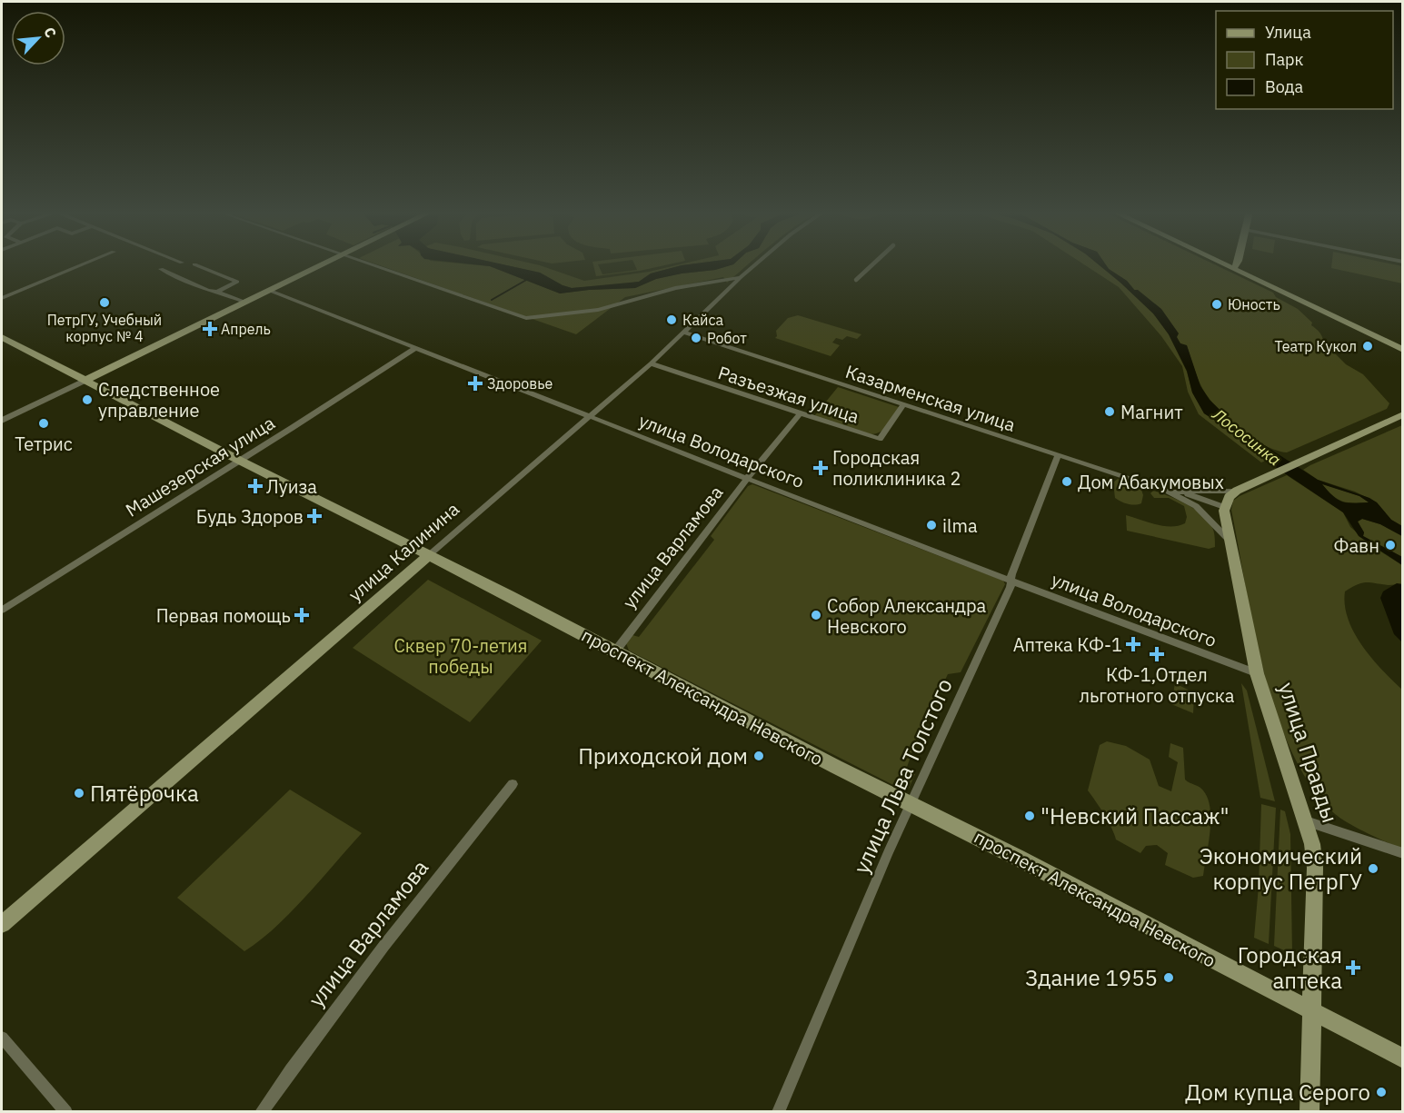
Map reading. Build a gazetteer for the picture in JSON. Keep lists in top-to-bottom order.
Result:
{
  "streets": {
    "main road": ["улица Калинина", "проспект Александра Невского", "улица Правды"],
    "street": [
      "Разъезжая улица",
      "Казарменская улица",
      "улица Володарского",
      "Машезерская улица",
      "улица Варламова",
      "улица Льва Толстого"
    ]
  },
  "crossings": [
    ["Разъезжая улица", "Казарменская улица"],
    ["Разъезжая улица", "улица Варламова"],
    ["Разъезжая улица", "улица Калинина"],
    ["Казарменская улица", "улица Калинина"],
    ["Казарменская улица", "улица Льва Толстого"],
    ["улица Володарского", "Машезерская улица"],
    ["улица Володарского", "улица Варламова"],
    ["улица Володарского", "улица Калинина"],
    ["улица Володарского", "улица Правды"],
    ["улица Володарского", "улица Льва Толстого"],
    ["Машезерская улица", "проспект Александра Невского"],
    ["улица Варламова", "проспект Александра Невского"],
    ["улица Калинина", "проспект Александра Невского"],
    ["проспект Александра Невского", "улица Правды"],
    ["проспект Александра Невского", "улица Льва Толстого"]
  ],
  "water": ["Лососинка"],
  "parks": ["Сквер 70-летия победы"],
  "places": {
    "other": [
      "ПетрГУ, Учебный корпус № 4",
      "Юность",
      "Кайса",
      "Робот",
      "Театр Кукол",
      "Следственное управление",
      "Магнит",
      "Тетрис",
      "Дом Абакумовых",
      "ilma",
      "Фавн",
      "Собор Александра Невского",
      "Приходской дом",
      "Пятёрочка",
      "\"Невский Пассаж\"",
      "Экономический корпус ПетрГУ",
      "Здание 1955",
      "Дом купца Серого"
    ],
    "health": [
      "Апрель",
      "Здоровье",
      "Городская поликлиника 2",
      "Луиза",
      "Будь Здоров",
      "Первая помощь",
      "Аптека КФ-1",
      "КФ-1,Отдел льготного отпуска",
      "Городская аптека"
    ]
  },
  "legend": ["Улица", "Парк", "Вода"],
  "north": "top right"
}
